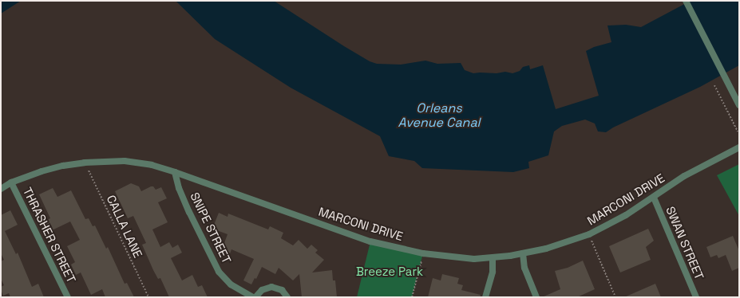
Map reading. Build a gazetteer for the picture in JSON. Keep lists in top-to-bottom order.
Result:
{
  "streets": {
    "street": [
      "MARCONI DRIVE",
      "SNIPE STREET",
      "THRASHER STREET",
      "SWAN STREET"
    ],
    "path": ["CALLA LANE"]
  },
  "crossings": [
    ["MARCONI DRIVE", "CALLA LANE"],
    ["MARCONI DRIVE", "SNIPE STREET"],
    ["MARCONI DRIVE", "THRASHER STREET"],
    ["MARCONI DRIVE", "SWAN STREET"]
  ],
  "water": ["Orleans Avenue Canal"],
  "parks": ["Breeze Park"]
}
